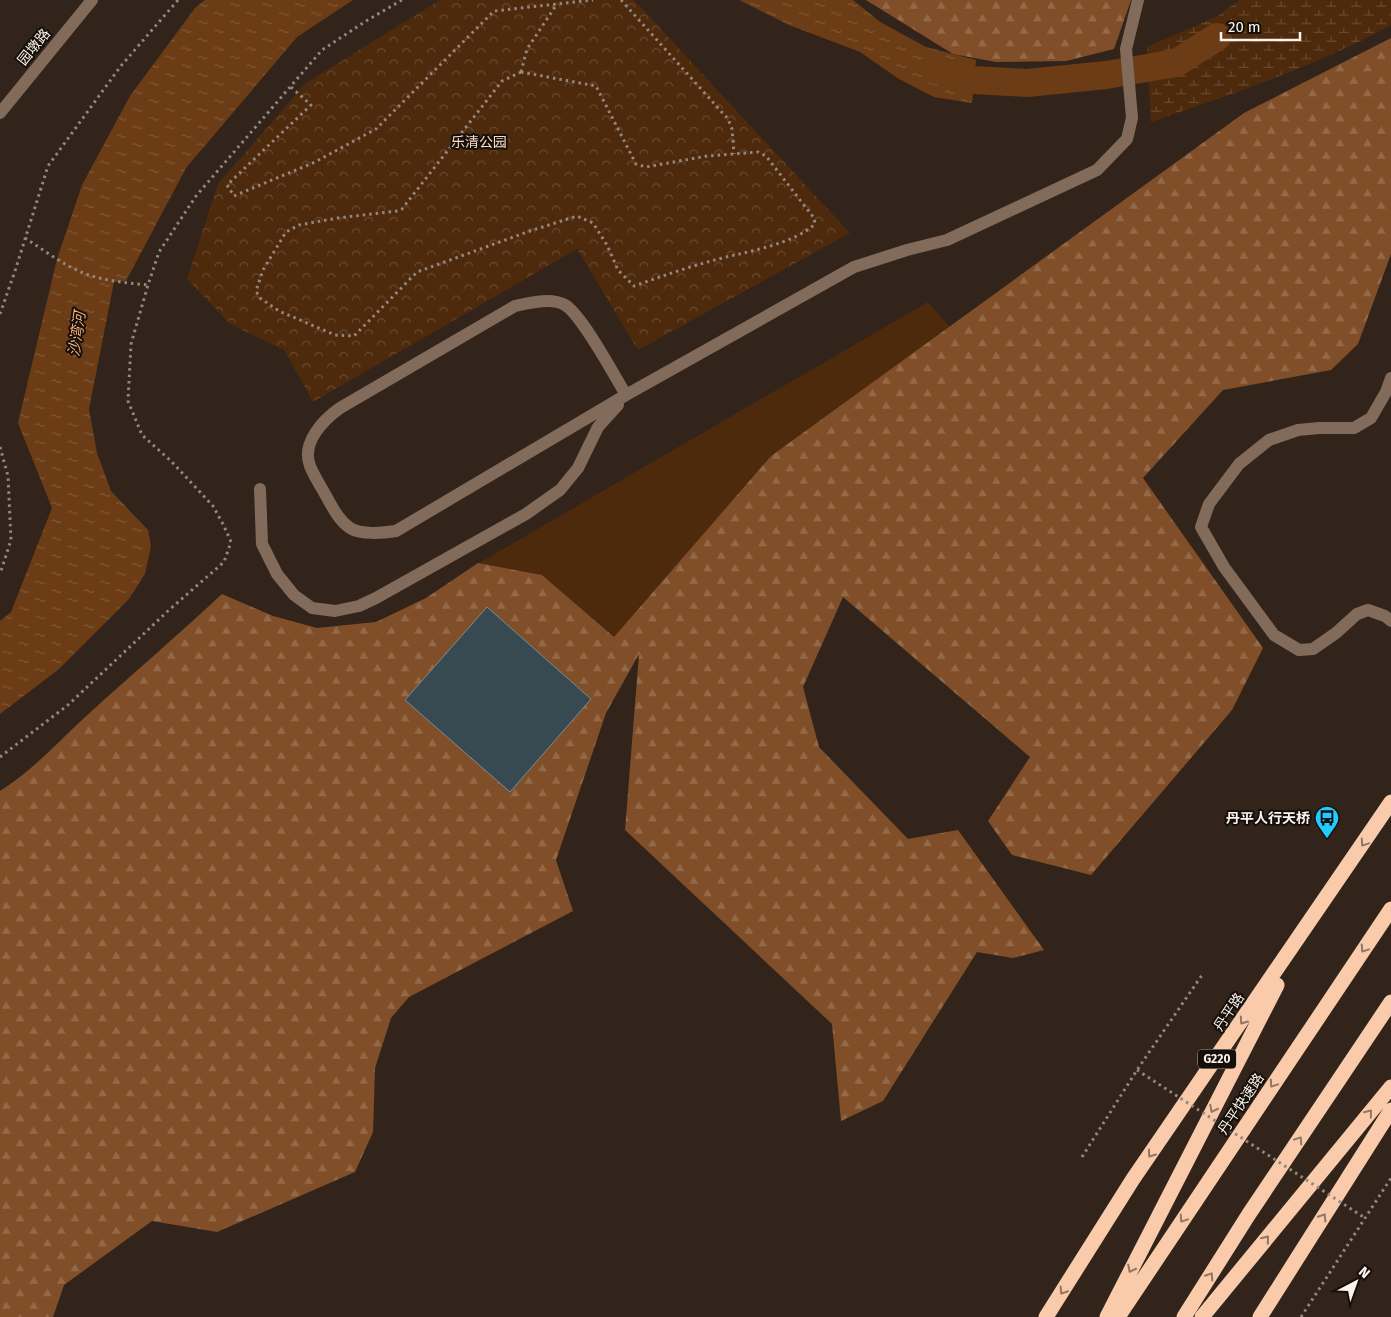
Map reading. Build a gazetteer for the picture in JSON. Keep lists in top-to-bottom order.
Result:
{
  "streets": {
    "highway": ["丹平路", "G220", "丹平快速路"],
    "street": ["园墩路"]
  },
  "water": ["沙湾河"],
  "parks": ["乐清公园"],
  "places": {
    "bus stop": ["丹平人行天桥"]
  },
  "scale_bar": "20 m",
  "north": "top right"
}
